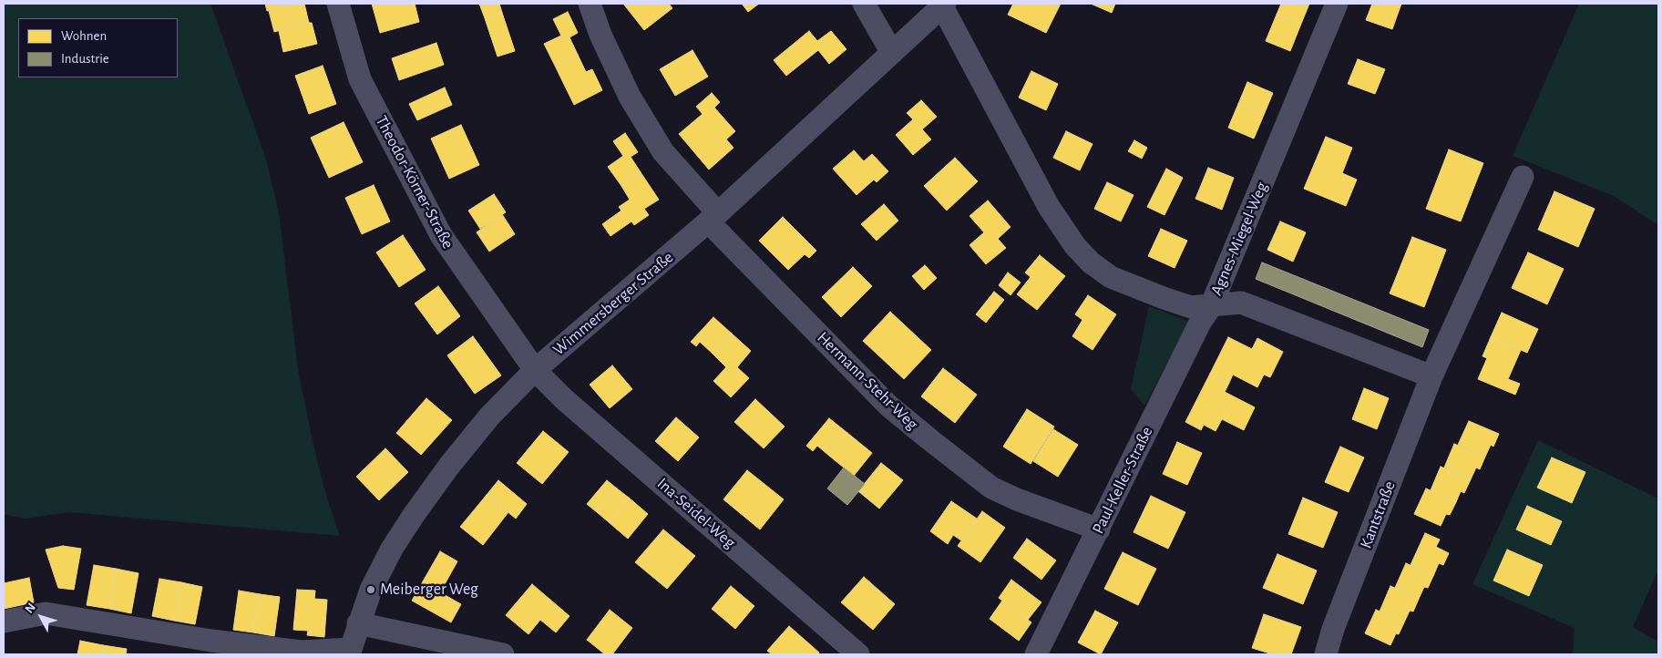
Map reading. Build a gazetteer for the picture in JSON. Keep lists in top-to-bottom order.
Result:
{
  "streets": {
    "street": [
      "Theodor-Körner-Straße",
      "Agnes-Miegel-Weg",
      "Wimmersberger Straße",
      "Hermann-Stehr-Weg",
      "Paul-Keller-Straße",
      "Ina-Seidel-Weg",
      "Kantstraße"
    ]
  },
  "crossings": [
    ["Theodor-Körner-Straße", "Wimmersberger Straße"],
    ["Theodor-Körner-Straße", "Ina-Seidel-Weg"],
    ["Agnes-Miegel-Weg", "Wimmersberger Straße"],
    ["Agnes-Miegel-Weg", "Paul-Keller-Straße"],
    ["Wimmersberger Straße", "Hermann-Stehr-Weg"],
    ["Wimmersberger Straße", "Ina-Seidel-Weg"],
    ["Hermann-Stehr-Weg", "Paul-Keller-Straße"]
  ],
  "places": ["Meiberger Weg"],
  "legend": ["Wohnen", "Industrie"],
  "north": "top left"
}
